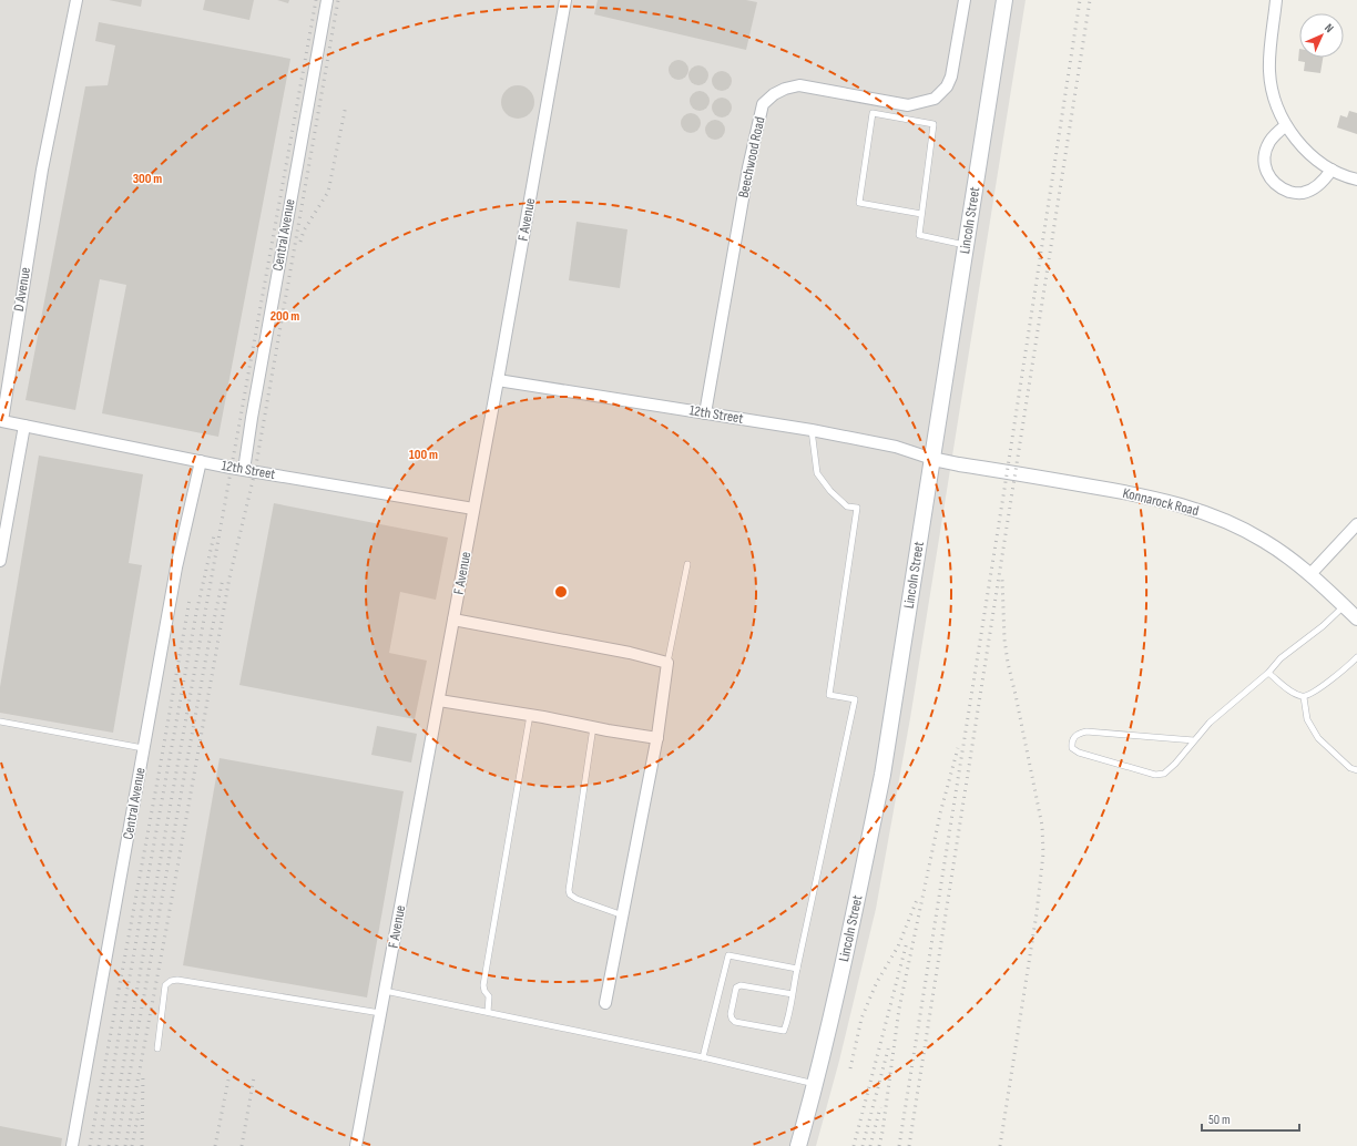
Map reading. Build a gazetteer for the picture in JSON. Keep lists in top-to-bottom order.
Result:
{
  "streets": {
    "main road": ["Lincoln Street"],
    "street": [
      "Beechwood Road",
      "F Avenue",
      "Central Avenue",
      "D Avenue",
      "12th Street",
      "Konnarock Road"
    ]
  },
  "crossings": [
    ["Beechwood Road", "12th Street"],
    ["F Avenue", "12th Street"],
    ["Lincoln Street", "12th Street"],
    ["Lincoln Street", "Konnarock Road"],
    ["Central Avenue", "12th Street"],
    ["D Avenue", "12th Street"],
    ["12th Street", "Konnarock Road"]
  ],
  "scale_bar": "50 m",
  "north": "top right",
  "rings": ["300 m", "200 m", "100 m"]
}
